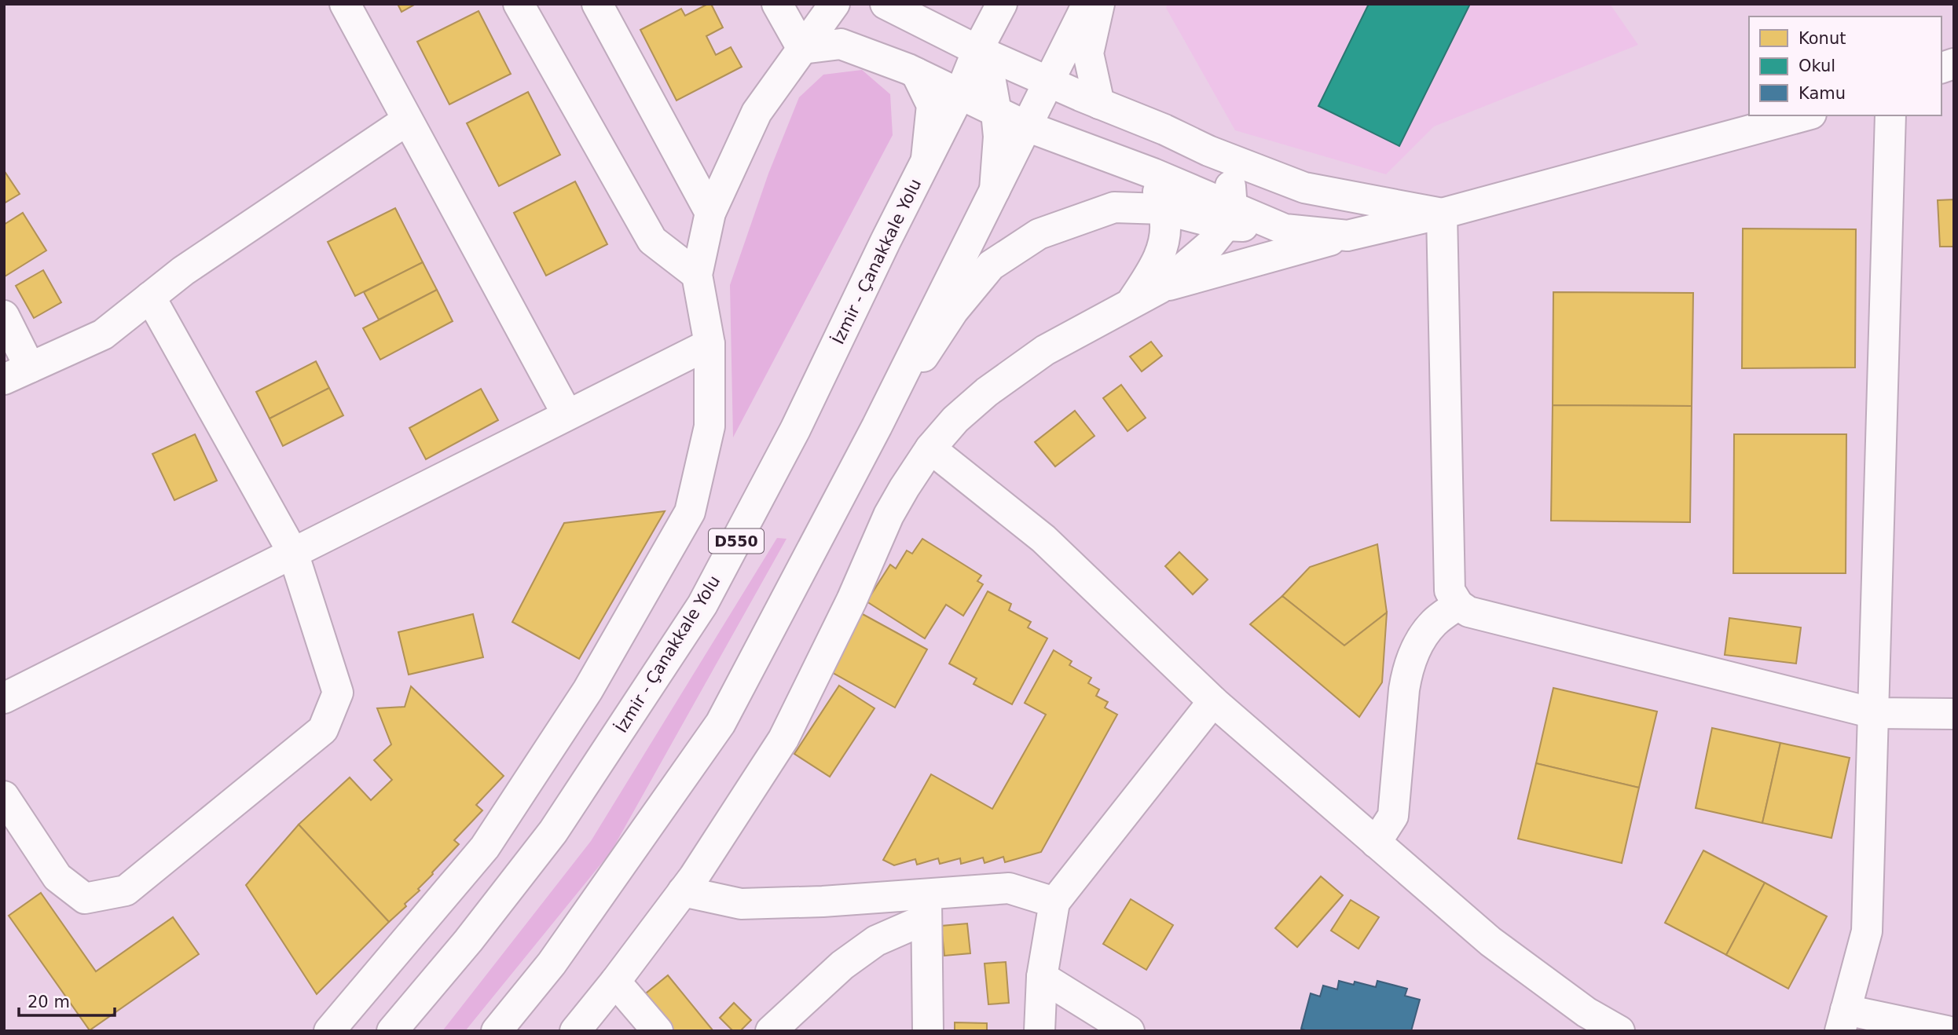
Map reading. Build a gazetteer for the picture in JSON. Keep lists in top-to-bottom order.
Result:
{
  "streets": {
    "main road": ["İzmir - Çanakkale Yolu", "D550"]
  },
  "legend": ["Konut", "Okul", "Kamu"],
  "scale_bar": "20 m"
}
